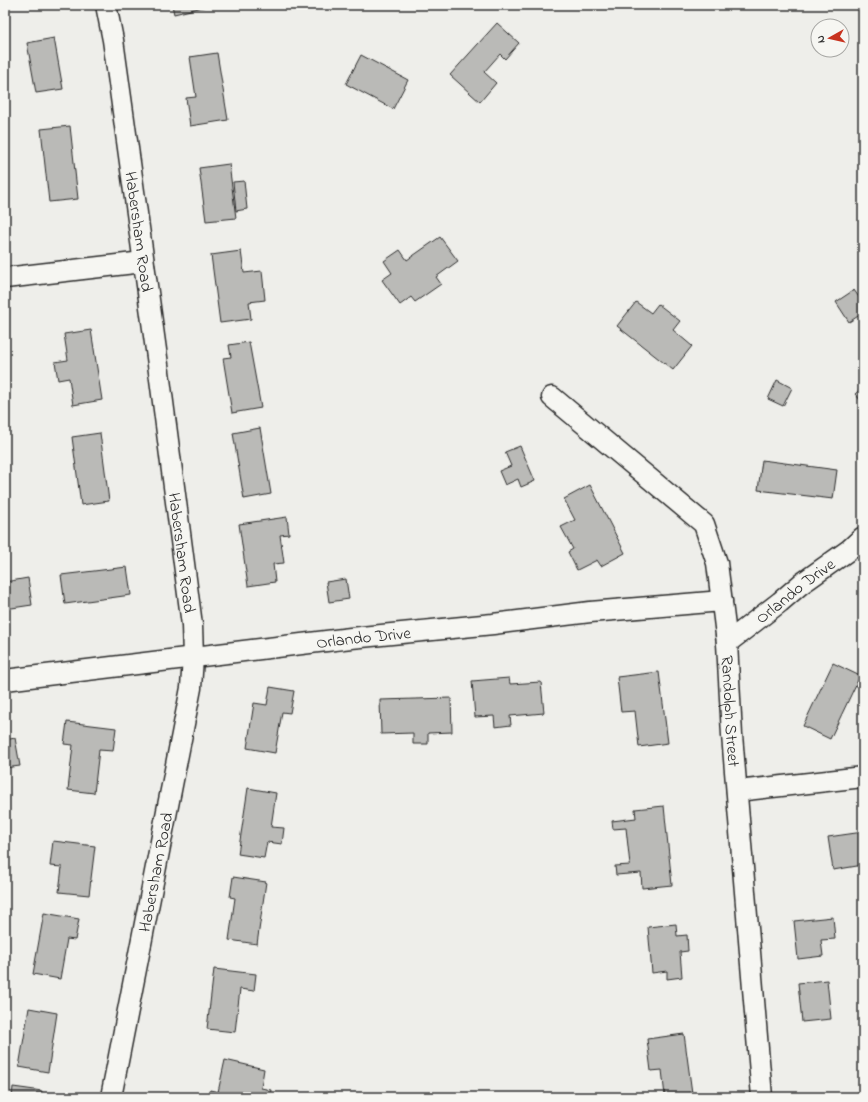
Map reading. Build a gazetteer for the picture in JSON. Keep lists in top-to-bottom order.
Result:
{
  "streets": {
    "street": ["Habersham Road", "Orlando Drive", "Randolph Street"]
  },
  "crossings": [
    ["Habersham Road", "Orlando Drive"],
    ["Orlando Drive", "Randolph Street"]
  ],
  "north": "left"
}
